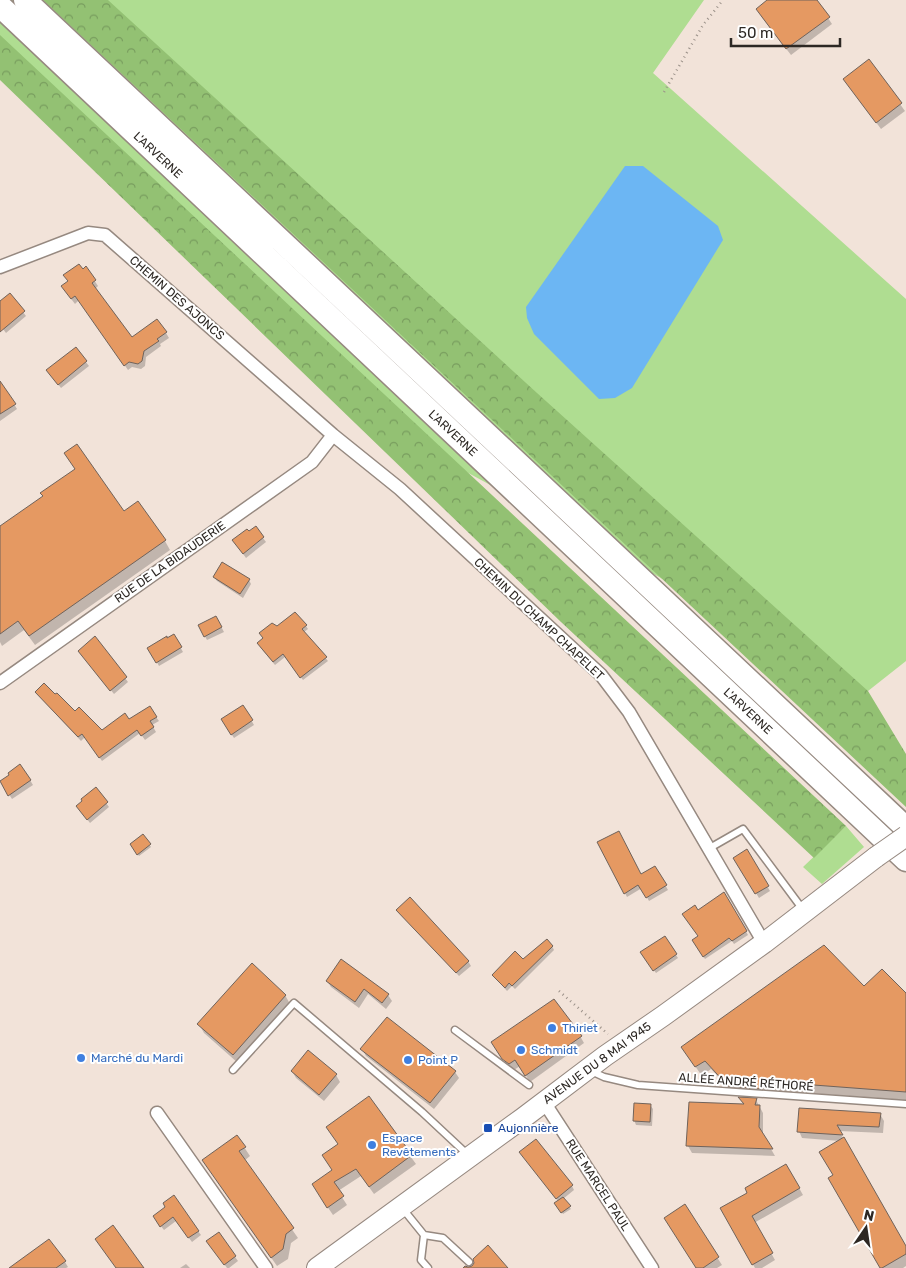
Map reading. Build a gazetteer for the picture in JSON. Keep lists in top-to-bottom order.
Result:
{
  "streets": {
    "highway": ["L'ARVERNE"],
    "main road": ["AVENUE DU 8 MAI 1945"],
    "street": [
      "CHEMIN DES AJONCS",
      "RUE DE LA BIDAUDERIE",
      "CHEMIN DU CHAMP CHAPELET",
      "RUE MARCEL PAUL"
    ],
    "lane": ["ALLÉE ANDRÉ RÉTHORÉ"]
  },
  "crossings": [
    ["CHEMIN DES AJONCS", "RUE DE LA BIDAUDERIE"],
    ["CHEMIN DES AJONCS", "CHEMIN DU CHAMP CHAPELET"],
    ["RUE DE LA BIDAUDERIE", "CHEMIN DU CHAMP CHAPELET"],
    ["CHEMIN DU CHAMP CHAPELET", "AVENUE DU 8 MAI 1945"],
    ["AVENUE DU 8 MAI 1945", "ALLÉE ANDRÉ RÉTHORÉ"],
    ["AVENUE DU 8 MAI 1945", "RUE MARCEL PAUL"]
  ],
  "places": {
    "other": [
      "Thiriet",
      "Schmidt",
      "Marché du Mardi",
      "Point P",
      "Espace Revêtements"
    ],
    "transit": ["Aujonnière"]
  },
  "scale_bar": "50 m",
  "north": "top"
}
